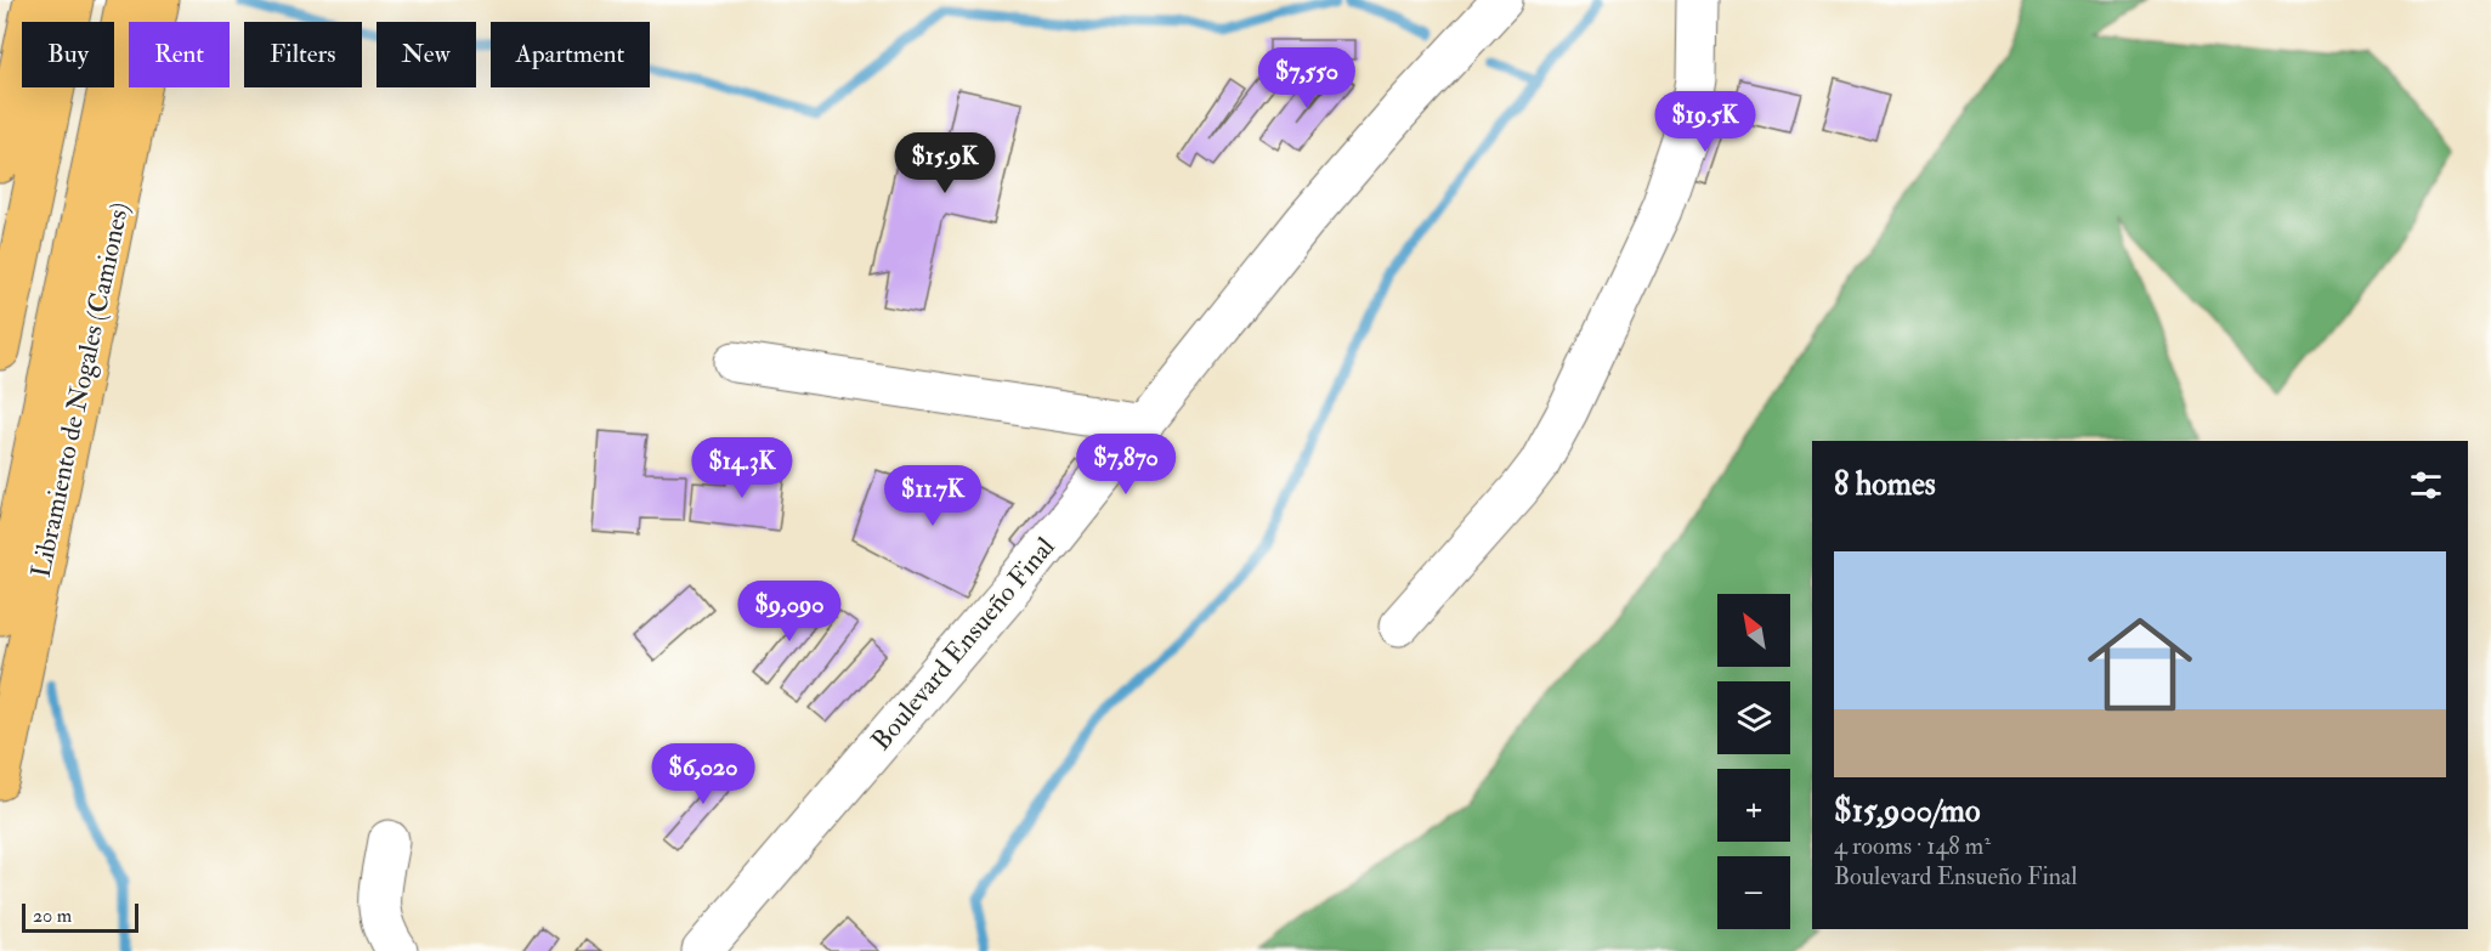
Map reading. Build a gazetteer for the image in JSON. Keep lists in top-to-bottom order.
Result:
{
  "streets": {
    "highway": ["Libramiento de Nogales (Camiones)"],
    "street": ["Boulevard Ensueño Final"]
  },
  "scale_bar": "20 m",
  "north": "top left",
  "page": {
    "chip": [
      "Buy",
      "Rent",
      "Filters",
      "New",
      "Apartment"
    ],
    "price": [
      "$7,550",
      "$19.5K",
      "$15.9K",
      "$7,870",
      "$14.3K",
      "$11.7K",
      "$9,090",
      "$6,020"
    ],
    "heading": "8 homes",
    "list": [
      {
        "name": "$15,900/mo",
        "note": "4 rooms · 148 m² · Boulevard Ensueño Final"
      }
    ],
    "map_buttons": ["+", "−"],
    "scale": "20 m"
  }
}
